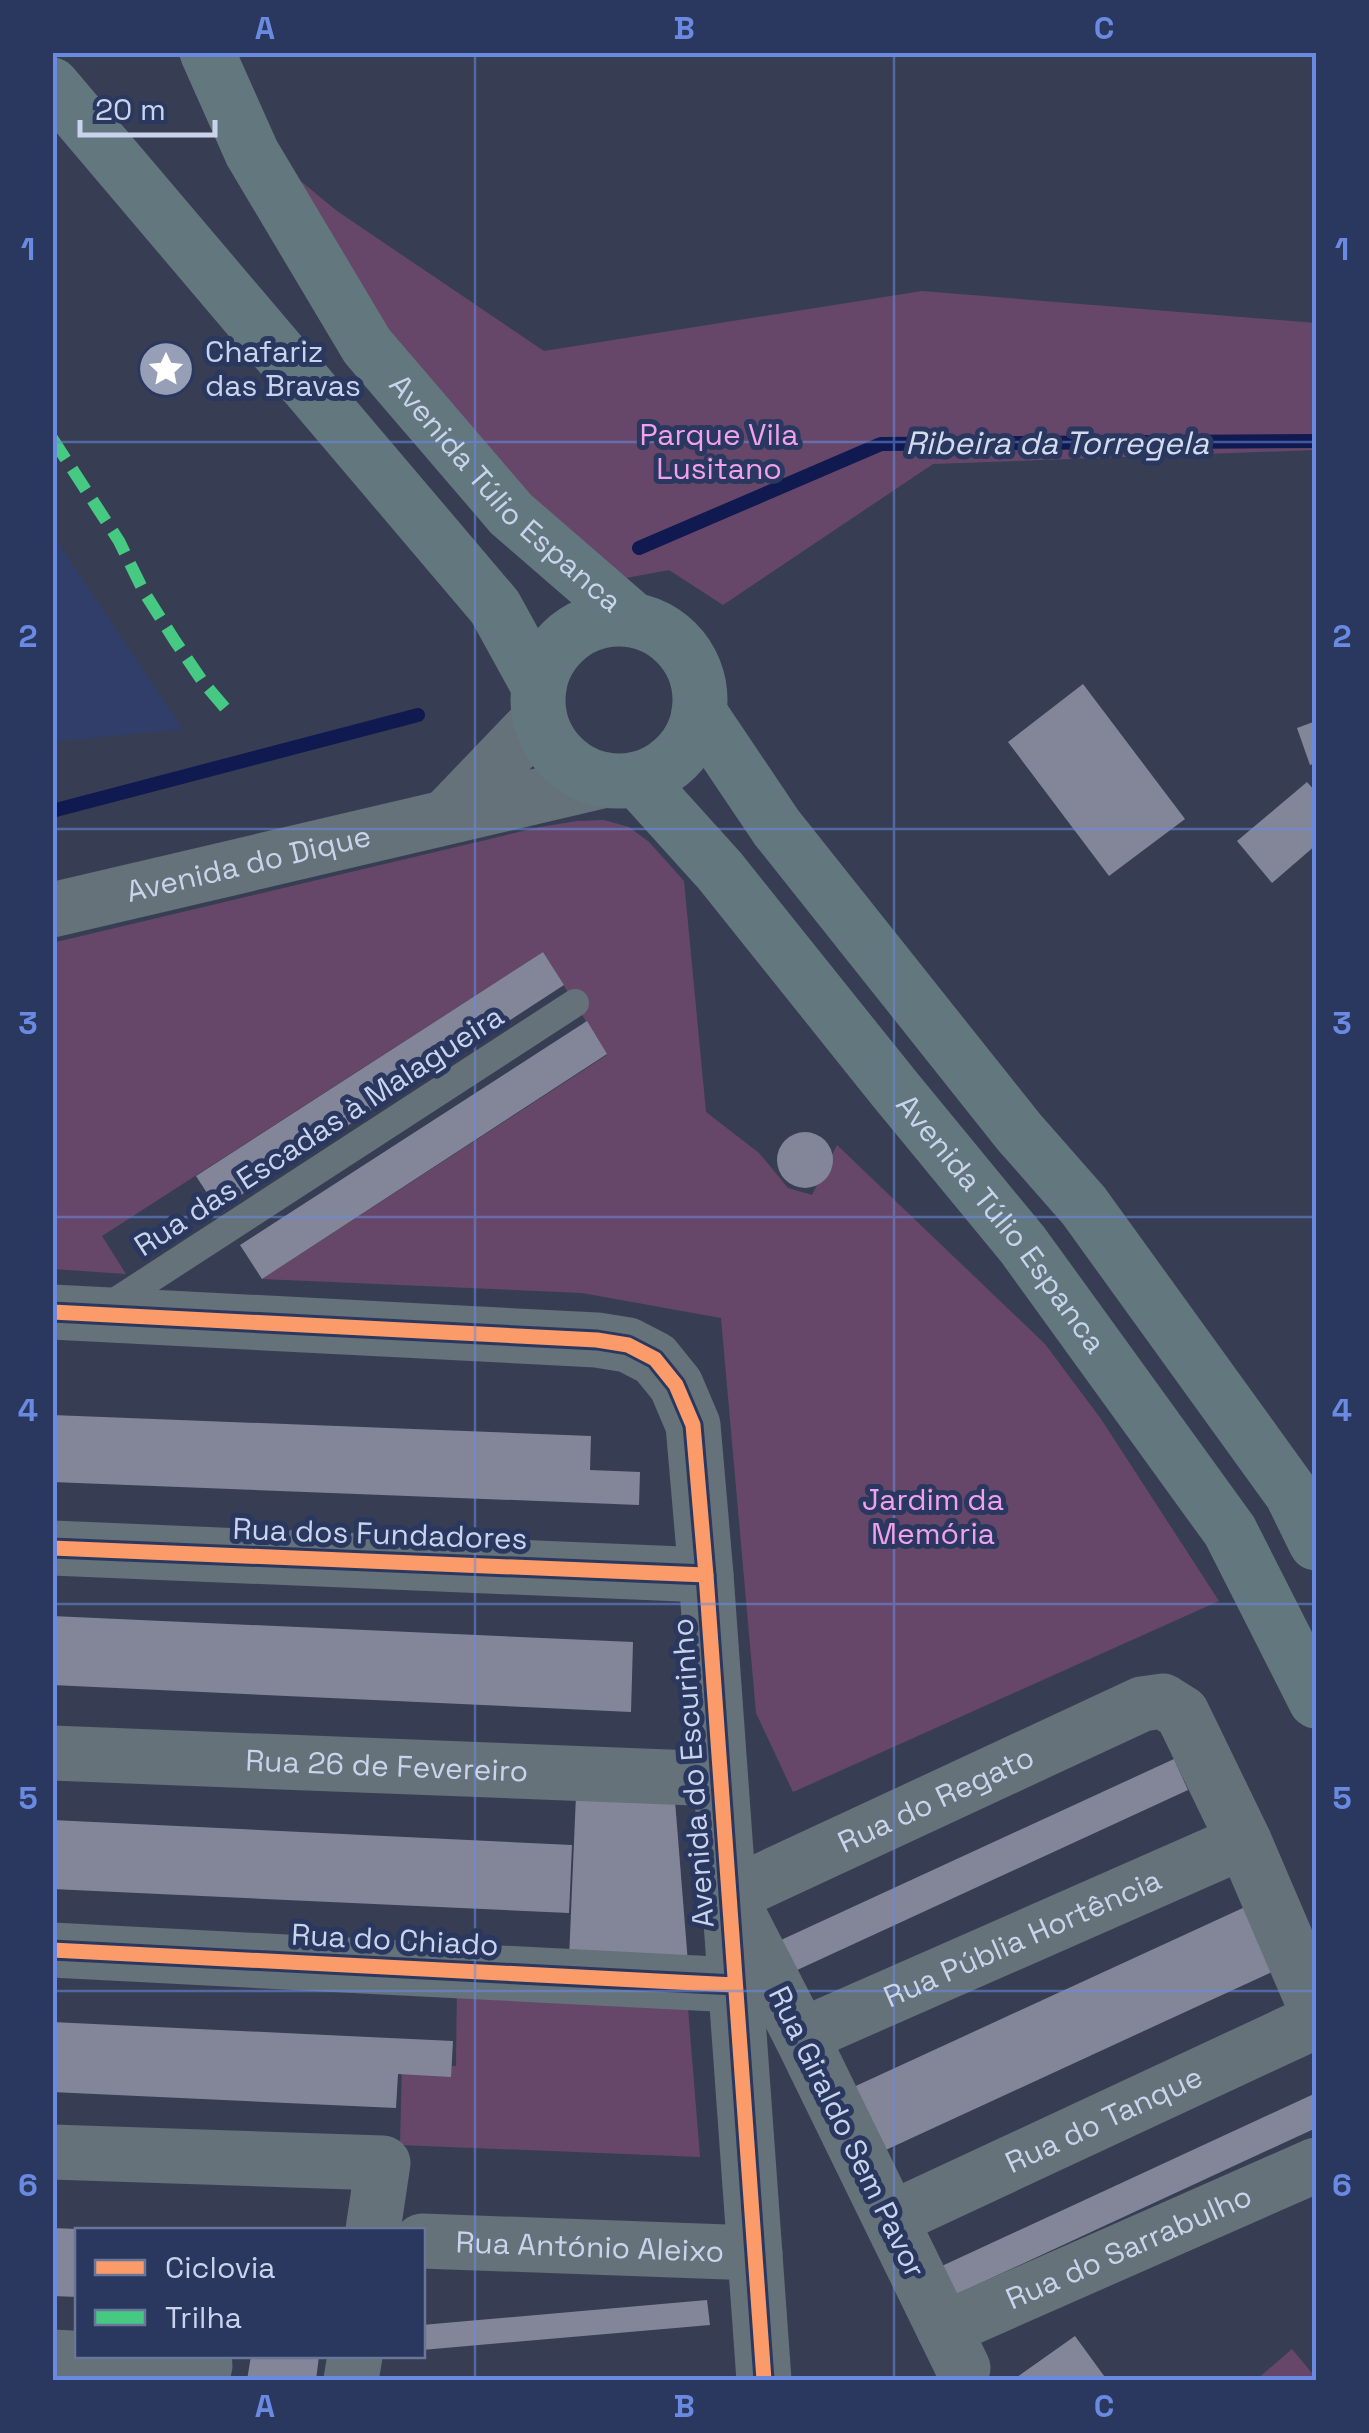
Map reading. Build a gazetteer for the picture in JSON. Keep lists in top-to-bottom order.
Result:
{
  "streets": {
    "main road": ["Avenida Túlio Espanca"],
    "street": [
      "Avenida do Dique",
      "Rua dos Fundadores",
      "Rua 26 de Fevereiro",
      "Avenida do Escurinho",
      "Rua do Regato",
      "Rua Públia Hortência",
      "Rua do Chiado",
      "Rua do Tanque",
      "Rua Giraldo Sem Pavor",
      "Rua António Aleixo",
      "Rua do Sarrabulho"
    ],
    "lane": ["Rua das Escadas à Malagueira"]
  },
  "crossings": [
    ["Avenida Túlio Espanca", "Avenida do Dique"],
    ["Rua das Escadas à Malagueira", "Avenida do Escurinho"],
    ["Rua dos Fundadores", "Avenida do Escurinho"],
    ["Rua 26 de Fevereiro", "Avenida do Escurinho"],
    ["Avenida do Escurinho", "Rua do Regato"],
    ["Avenida do Escurinho", "Rua do Chiado"],
    ["Avenida do Escurinho", "Rua Giraldo Sem Pavor"],
    ["Avenida do Escurinho", "Rua António Aleixo"],
    ["Rua do Regato", "Rua Públia Hortência"],
    ["Rua do Regato", "Rua Giraldo Sem Pavor"],
    ["Rua Públia Hortência", "Rua Giraldo Sem Pavor"],
    ["Rua do Tanque", "Rua Giraldo Sem Pavor"],
    ["Rua Giraldo Sem Pavor", "Rua do Sarrabulho"]
  ],
  "water": ["Ribeira da Torregela"],
  "parks": ["Parque Vila Lusitano", "Jardim da Memória"],
  "places": {
    "place": ["Chafariz das Bravas"]
  },
  "legend": ["Ciclovia", "Trilha"],
  "scale_bar": "20 m",
  "grid": {
    "columns": ["A", "B", "C"],
    "rows": [
      "1",
      "2",
      "3",
      "4",
      "5",
      "6"
    ]
  }
}
